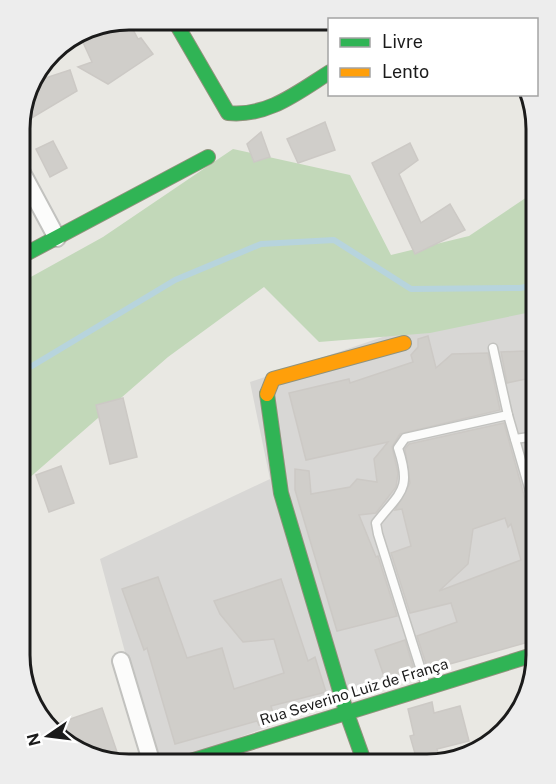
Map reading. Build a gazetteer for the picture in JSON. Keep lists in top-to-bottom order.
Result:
{
  "streets": {
    "street": ["Rua Severino Luiz de França"]
  },
  "legend": ["Livre", "Lento"],
  "north": "left"
}
